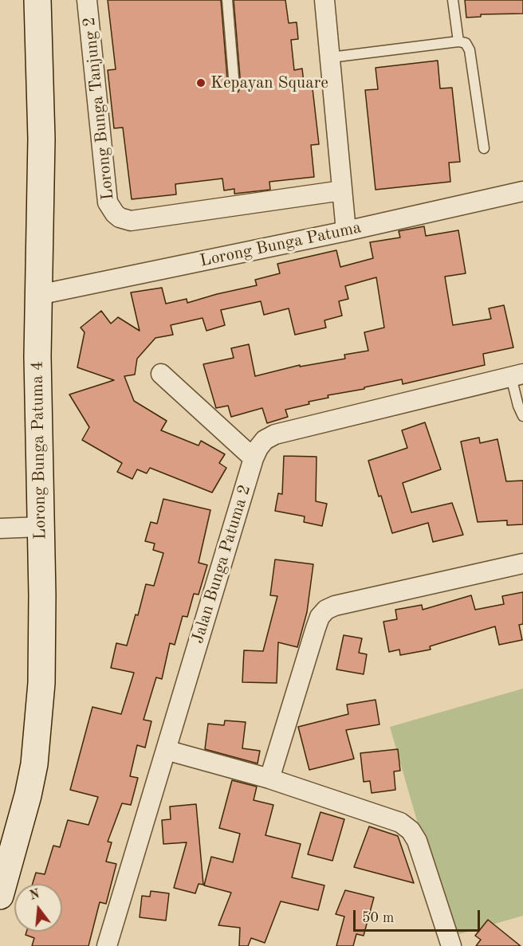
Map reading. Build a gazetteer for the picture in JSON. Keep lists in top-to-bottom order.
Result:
{
  "streets": {
    "street": [
      "Lorong Bunga Tanjung 2",
      "Lorong Bunga Patuma",
      "Lorong Bunga Patuma 4",
      "Jalan Bunga Patuma 2"
    ]
  },
  "crossings": [
    ["Lorong Bunga Patuma", "Lorong Bunga Patuma 4"]
  ],
  "places": ["Kepayan Square"],
  "scale_bar": "50 m",
  "north": "top"
}
